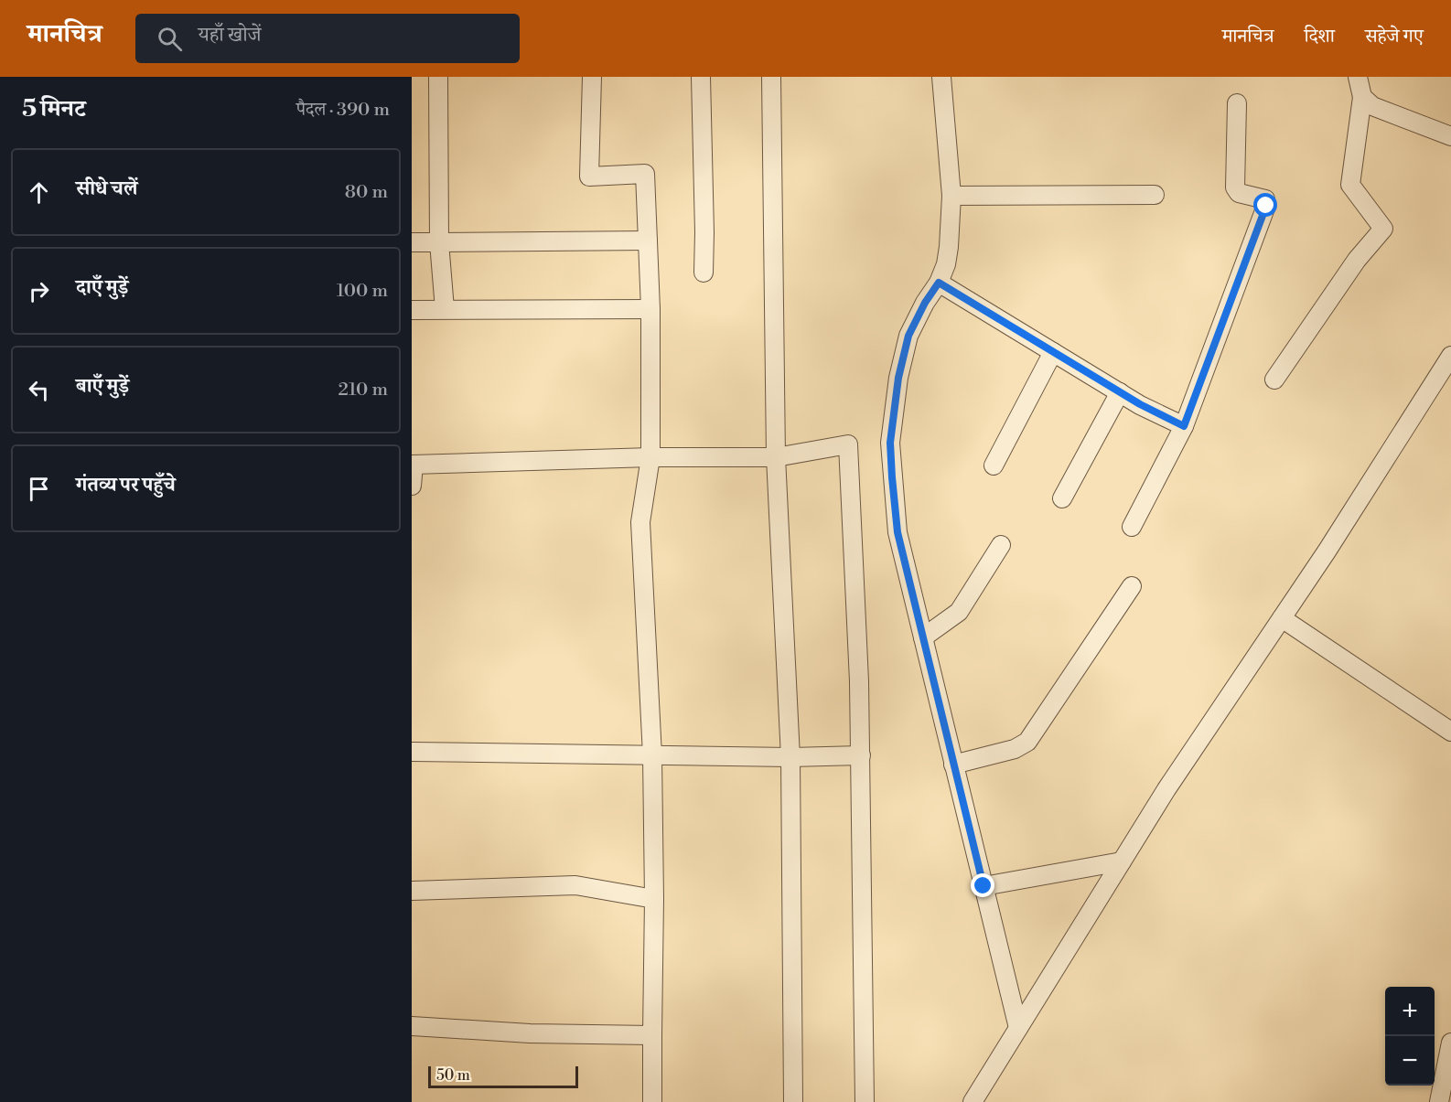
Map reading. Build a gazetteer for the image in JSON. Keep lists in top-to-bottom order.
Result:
{
  "scale_bar": "50 m",
  "page": {
    "header": "मानचित्र",
    "search": "यहाँ खोजें",
    "nav": ["मानचित्र", "दिशा", "सहेजे गए"],
    "heading": ["5 मिनट", "पैदल · 390 m"],
    "list": [
      ["सीधे चलें", "80 m"],
      ["दाएँ मुड़ें", "100 m"],
      ["बाएँ मुड़ें", "210 m"],
      "गंतव्य पर पहुँचे"
    ],
    "map_buttons": ["+", "−"],
    "scale": "50 m"
  }
}
